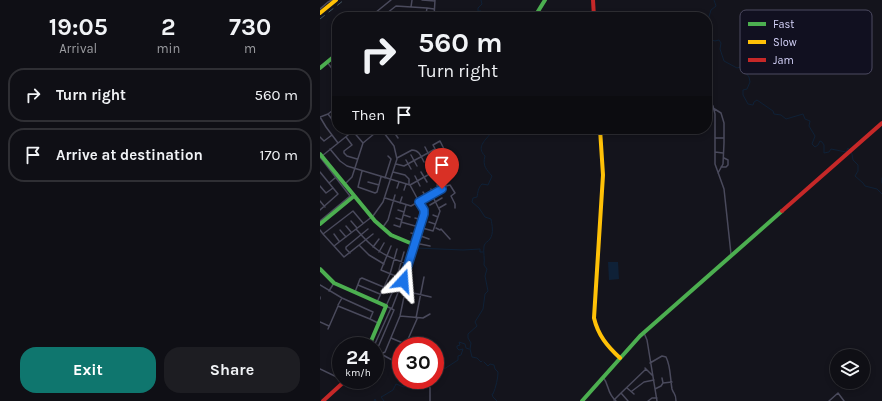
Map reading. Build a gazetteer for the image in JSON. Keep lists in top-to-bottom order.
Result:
{
  "legend": ["Fast", "Slow", "Jam"],
  "page": {
    "eta": [
      "19:05",
      "Arrival",
      "2",
      "min",
      "730",
      "m"
    ],
    "turn": ["560 m", "Turn right"],
    "list": [
      {
        "name": "Turn right",
        "value": "560 m"
      },
      {
        "name": "Arrive at destination",
        "value": "170 m"
      }
    ],
    "then": "Then",
    "speed": "24 km/h",
    "limit": "30",
    "buttons": ["Exit", "Share"]
  }
}
